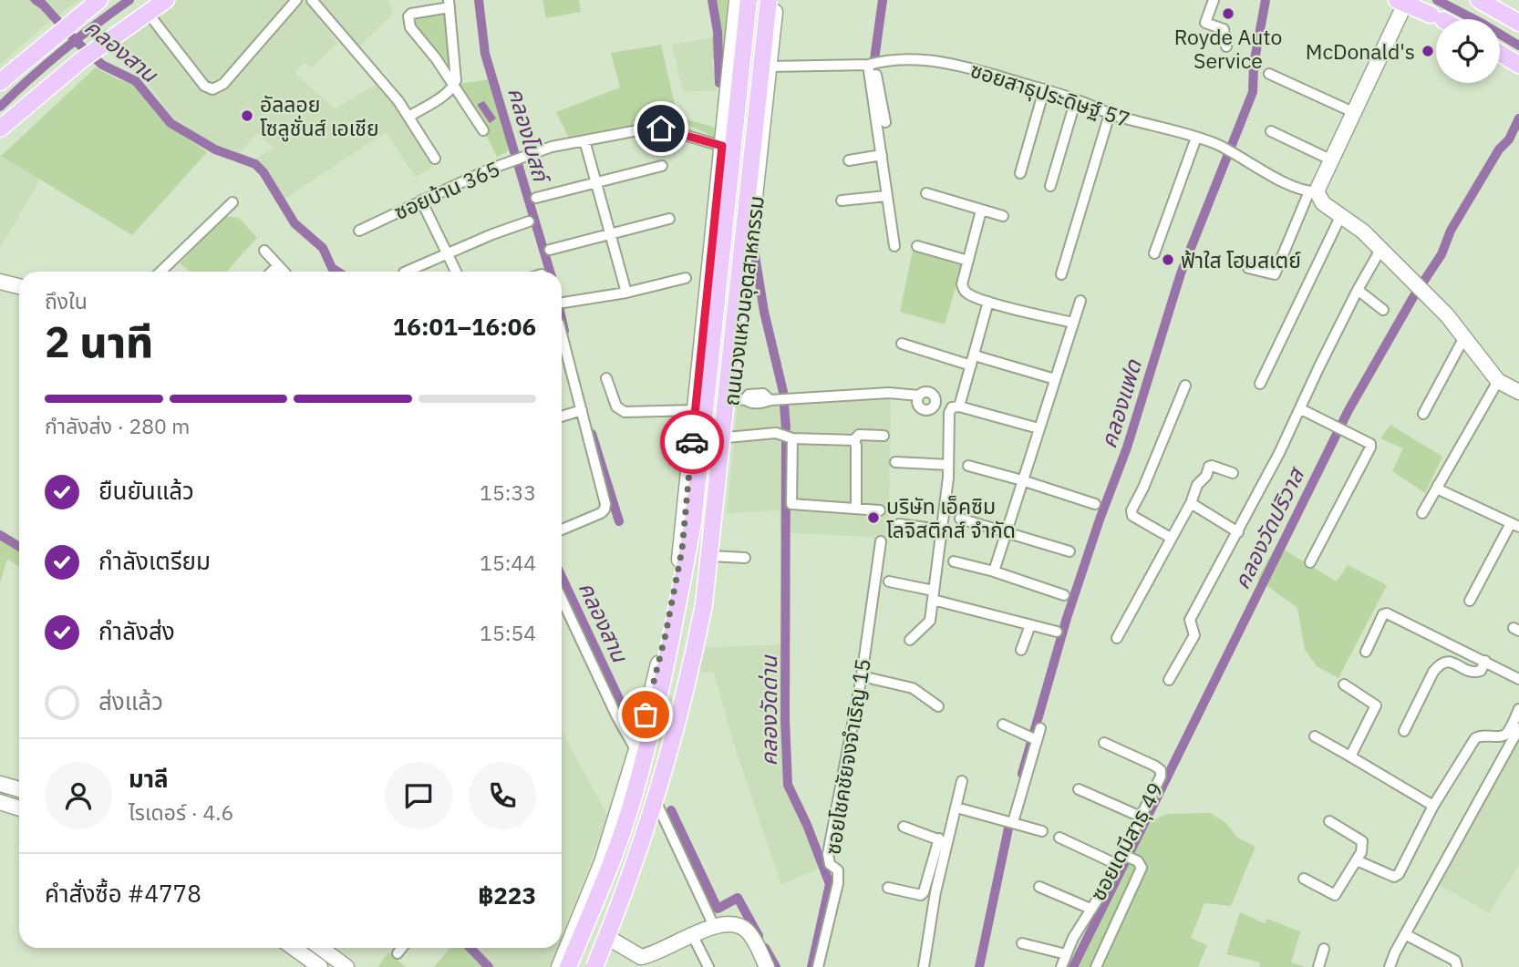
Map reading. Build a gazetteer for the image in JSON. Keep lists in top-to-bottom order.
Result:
{
  "streets": {
    "main road": ["ซอยสาธุประดิษฐ์ 57", "ถนนวงแหวนอุตสาหกรรม"],
    "street": ["ซอยบ้าน 365", "ซอยโชคชัยจงจำเริญ 15", "ซอยเดมีสาธุ 49"]
  },
  "crossings": [
    ["ซอยสาธุประดิษฐ์ 57", "ถนนวงแหวนอุตสาหกรรม"],
    ["ซอยบ้าน 365", "ถนนวงแหวนอุตสาหกรรม"]
  ],
  "water": [
    "คลองสาน",
    "คลองโบสถ์",
    "คลองแฟด",
    "คลองวัดปริวาส",
    "คลองวัดด่าน"
  ],
  "places": [
    "Royde Auto Service",
    "McDonald's",
    "อัลลอย โซลูชั่นส์ เอเชีย",
    "ฟ้าใส โฮมสเตย์",
    "บริษัท เอ็คซิม โลจิสติกส์ จำกัด"
  ],
  "page": {
    "heading": ["2 นาที", "ถึงใน", "16:01–16:06"],
    "panel": [
      "มาลี",
      "ไรเดอร์ · 4.6",
      "คำสั่งซื้อ #4778",
      "฿223"
    ],
    "bar": "กำลังส่ง · 280 m",
    "list": [
      ["ยืนยันแล้ว", "15:33"],
      ["กำลังเตรียม", "15:44"],
      ["กำลังส่ง", "15:54"],
      "ส่งแล้ว"
    ]
  }
}
